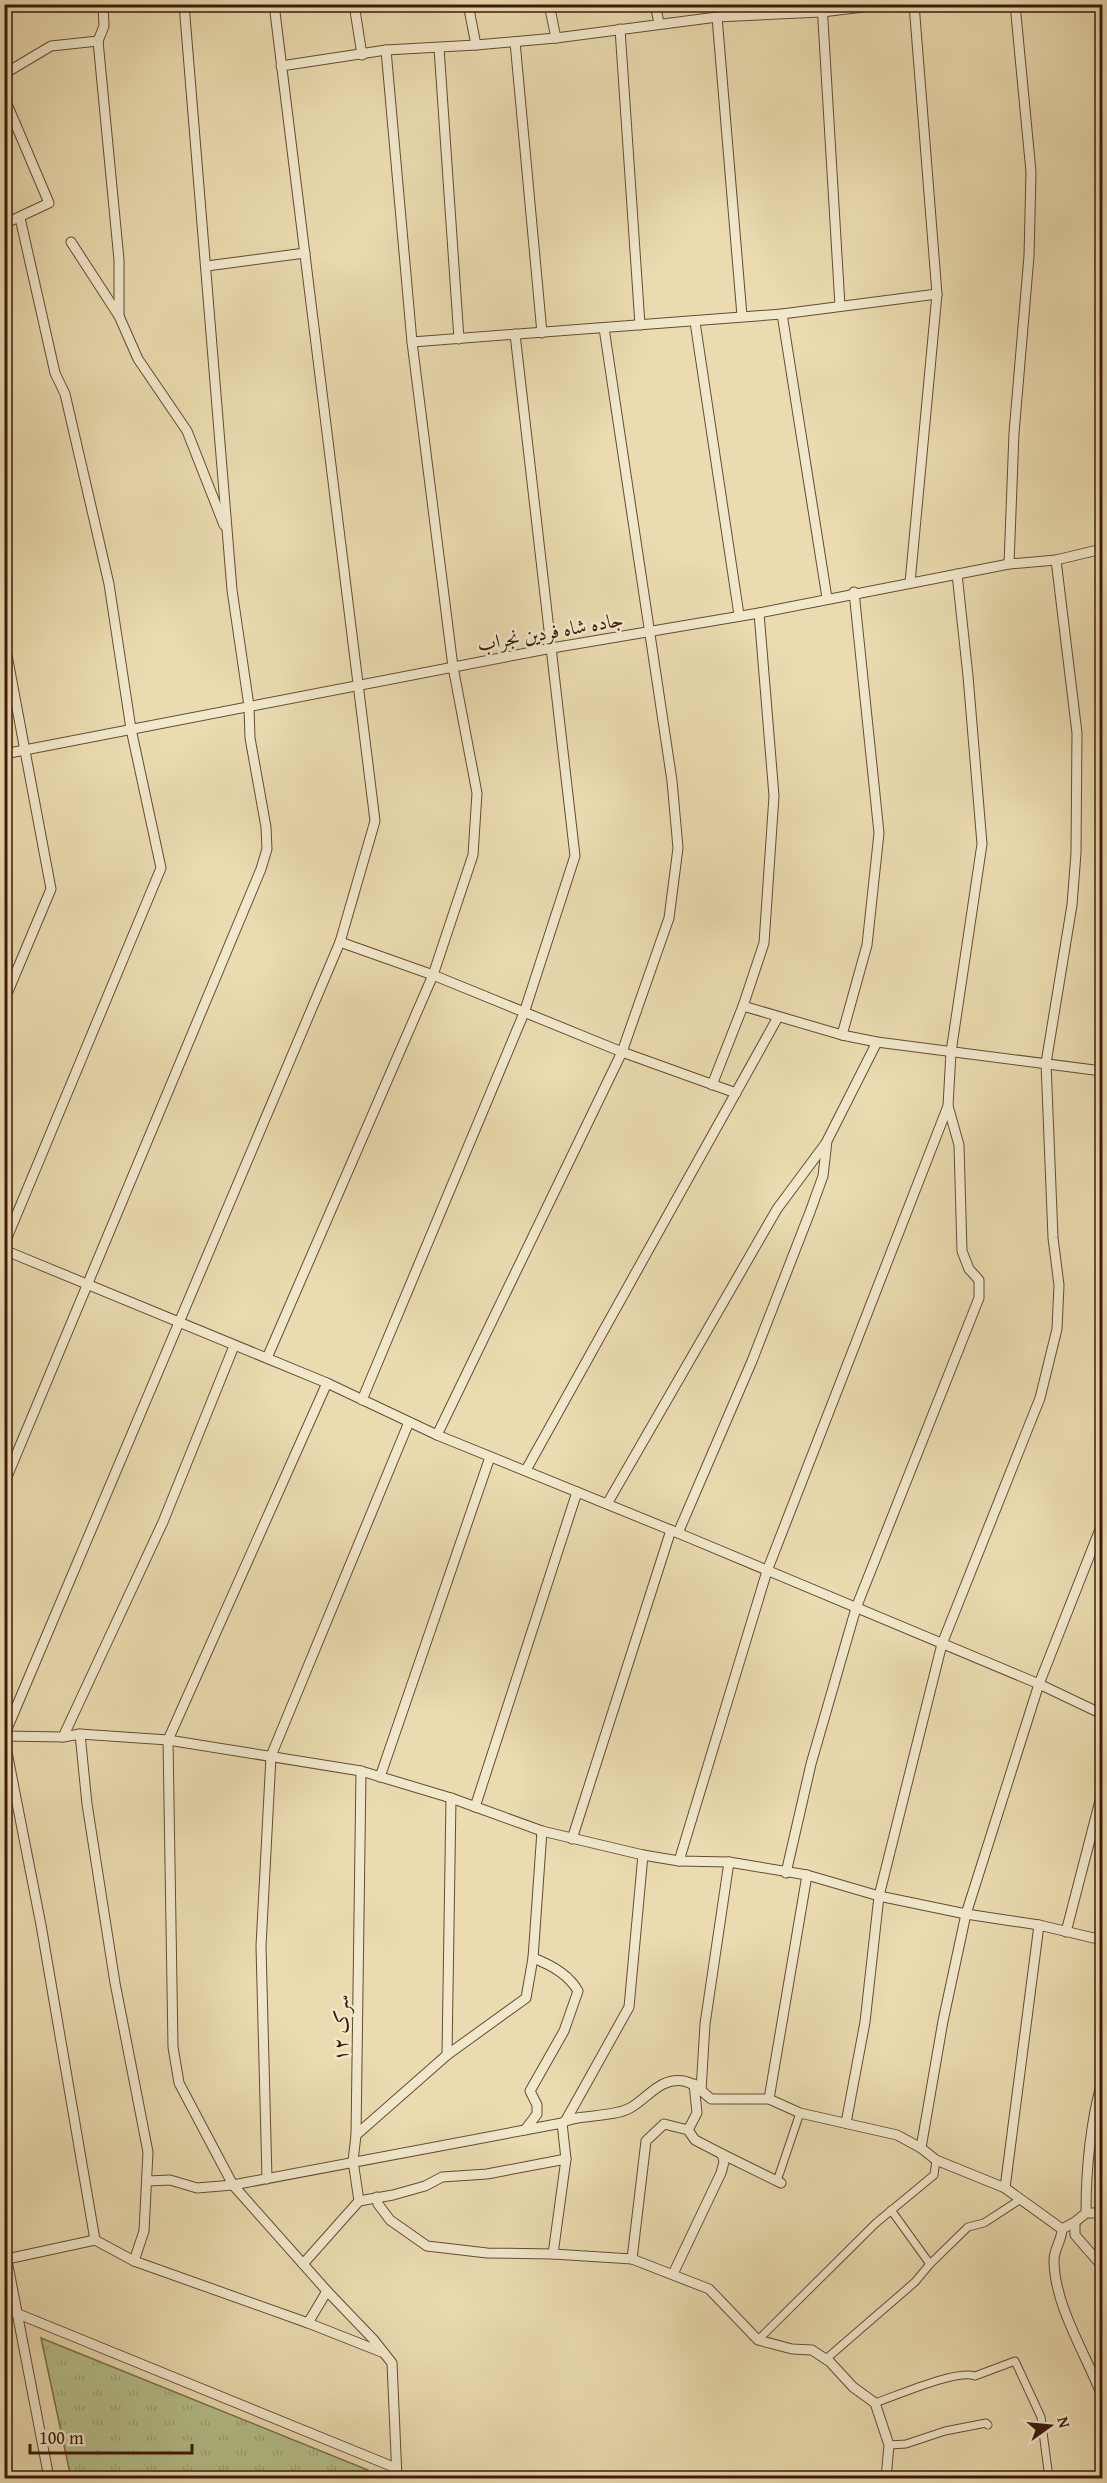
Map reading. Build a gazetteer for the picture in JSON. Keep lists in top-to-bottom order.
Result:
{
  "streets": {
    "street": ["جاده شاه فردین نجراب", "سرک ۱۲"]
  },
  "scale_bar": "100 m",
  "north": "right"
}
